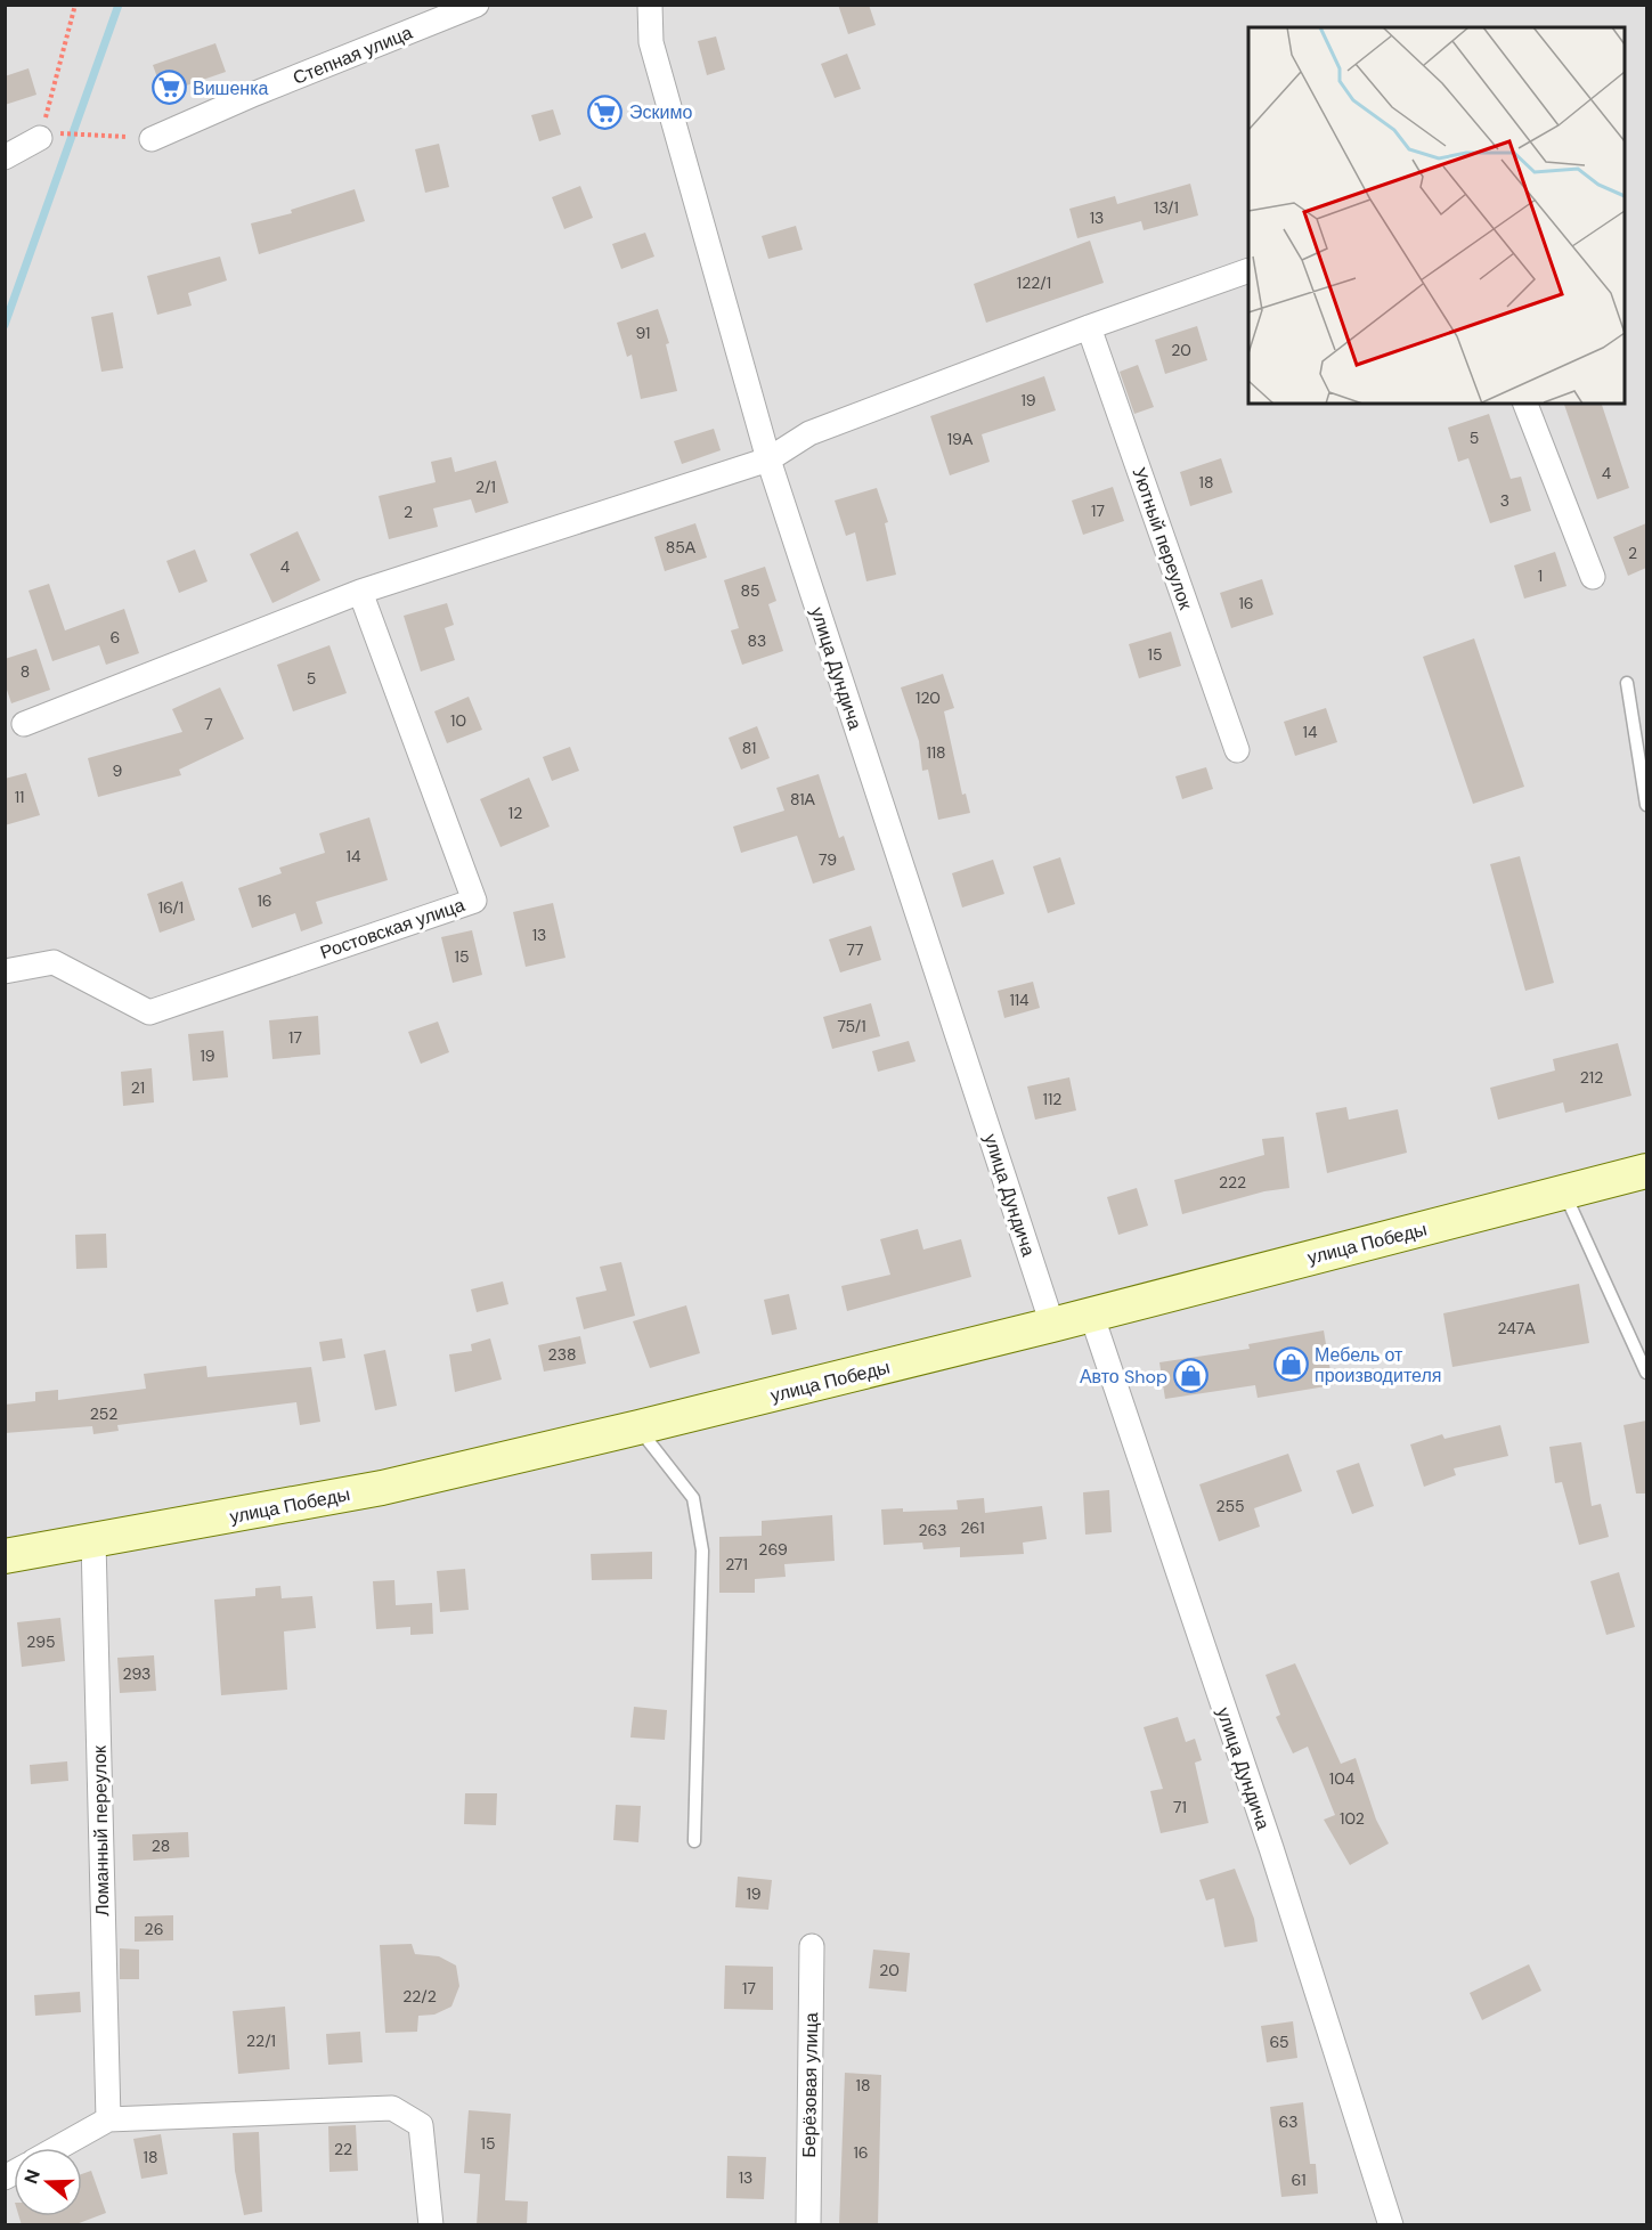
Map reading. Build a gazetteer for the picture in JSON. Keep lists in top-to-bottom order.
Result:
{
  "streets": {
    "street": [
      "Степная улица",
      "Уютный переулок",
      "улица Дундича",
      "Ростовская улица",
      "улица Победы",
      "Ломанный переулок",
      "Берёзовая улица"
    ]
  },
  "crossings": [
    ["улица Дундича", "улица Победы"],
    ["улица Победы", "Ломанный переулок"]
  ],
  "places": {
    "supermarket": ["Вишенка", "Эскимо"],
    "shop": ["Мебель от производителя", "Авто Shop"]
  },
  "house_numbers": [
    "13/1",
    "13",
    "122/1",
    "91",
    "20",
    "19",
    "5",
    "19А",
    "4",
    "18",
    "2/1",
    "3",
    "17",
    "2",
    "85А",
    "2",
    "4",
    "1",
    "85",
    "16",
    "6",
    "83",
    "15",
    "8",
    "5",
    "120",
    "10",
    "7",
    "14",
    "81",
    "118",
    "9",
    "11",
    "81А",
    "12",
    "14",
    "79",
    "16",
    "16/1",
    "13",
    "77",
    "15",
    "114",
    "75/1",
    "17",
    "19",
    "212",
    "21",
    "112",
    "222",
    "247А",
    "238",
    "252",
    "255",
    "261",
    "263",
    "269",
    "271",
    "295",
    "293",
    "104",
    "71",
    "102",
    "28",
    "19",
    "26",
    "20",
    "17",
    "22/2",
    "22/1",
    "65",
    "18",
    "63",
    "15",
    "22",
    "16",
    "18",
    "13",
    "61"
  ],
  "north": "left"
}
